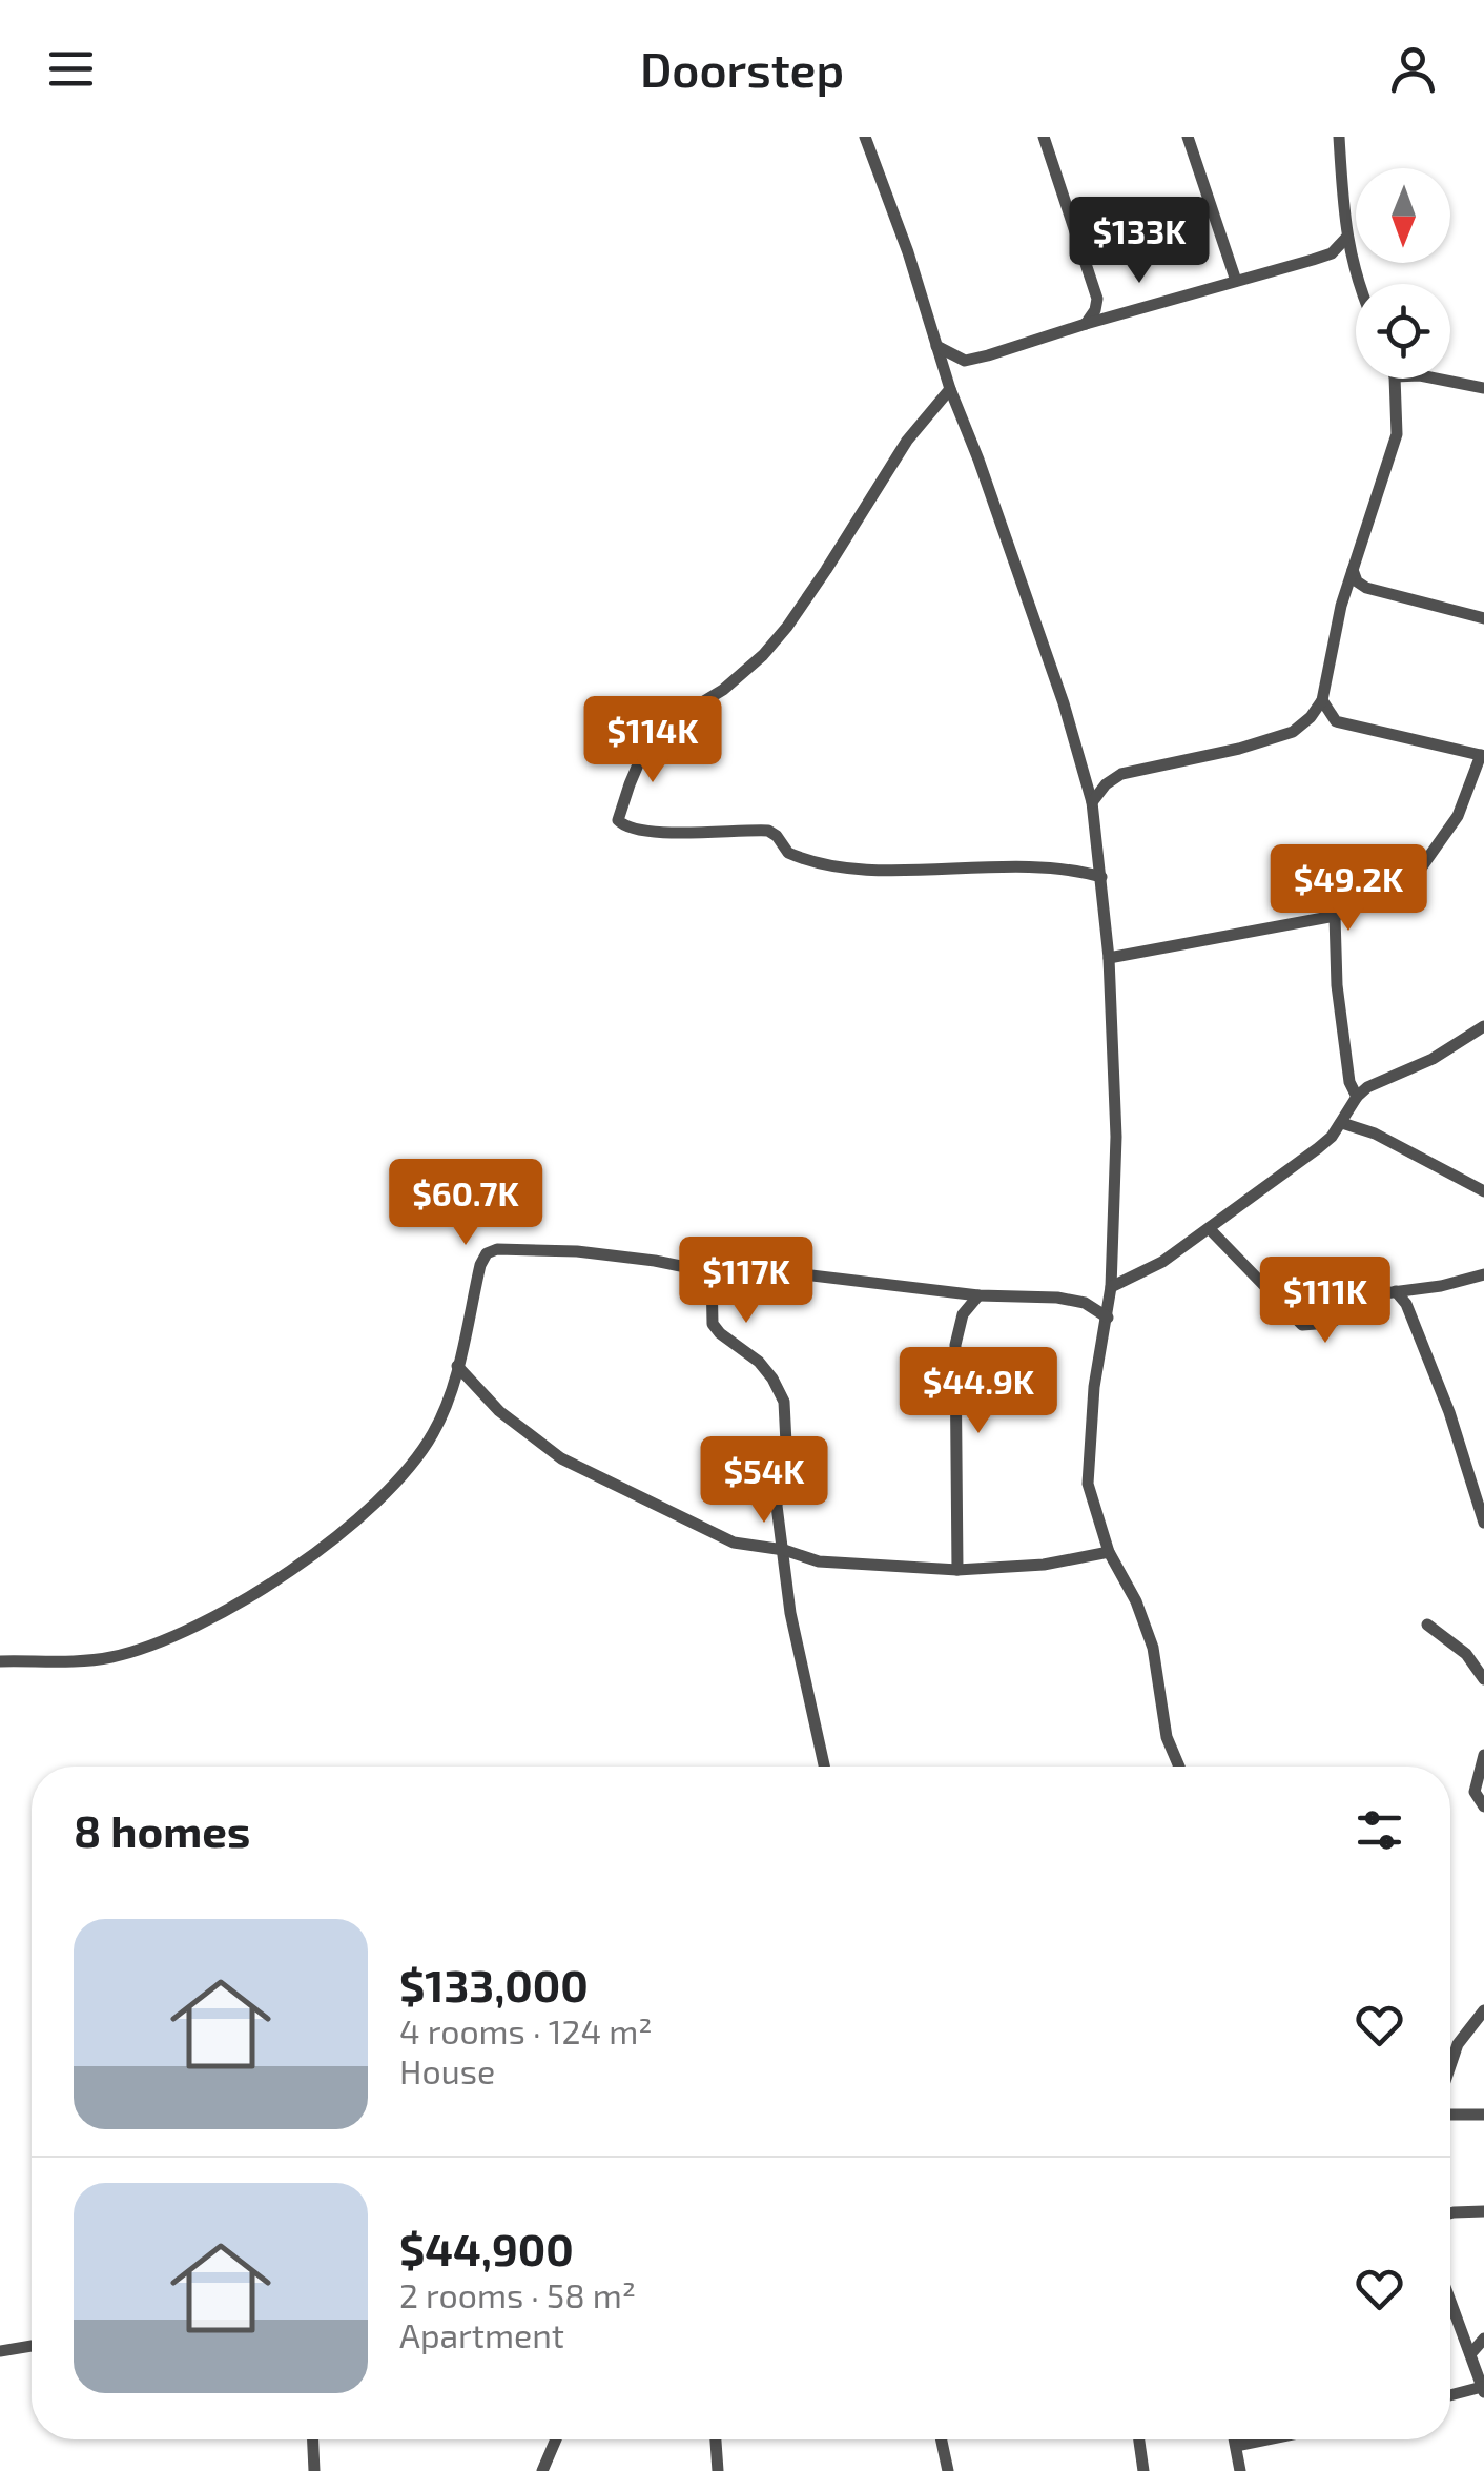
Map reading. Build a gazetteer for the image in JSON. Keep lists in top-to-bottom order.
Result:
{
  "north": "bottom",
  "page": {
    "header": "Doorstep",
    "price": [
      "$133K",
      "$114K",
      "$49.2K",
      "$60.7K",
      "$117K",
      "$111K",
      "$44.9K",
      "$54K"
    ],
    "heading": "8 homes",
    "list": [
      {
        "name": "$133,000",
        "note": "4 rooms · 124 m² · House"
      },
      {
        "name": "$44,900",
        "note": "2 rooms · 58 m² · Apartment"
      }
    ]
  }
}
